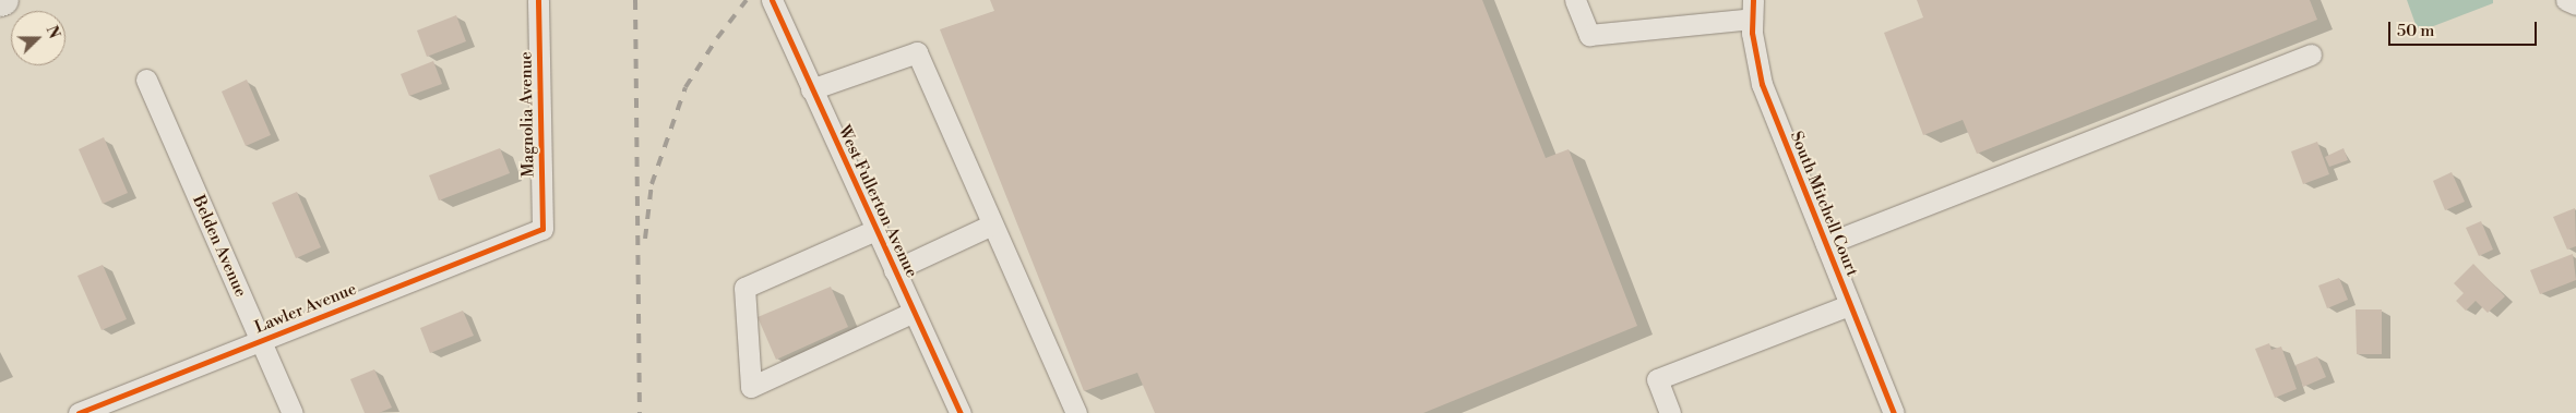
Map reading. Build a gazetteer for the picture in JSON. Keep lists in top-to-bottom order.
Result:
{
  "streets": {
    "street": [
      "Magnolia Avenue",
      "West Fullerton Avenue",
      "South Mitchell Court",
      "Belden Avenue",
      "Lawler Avenue"
    ]
  },
  "crossings": [
    ["Magnolia Avenue", "Lawler Avenue"],
    ["Belden Avenue", "Lawler Avenue"]
  ],
  "scale_bar": "50 m",
  "north": "right"
}
